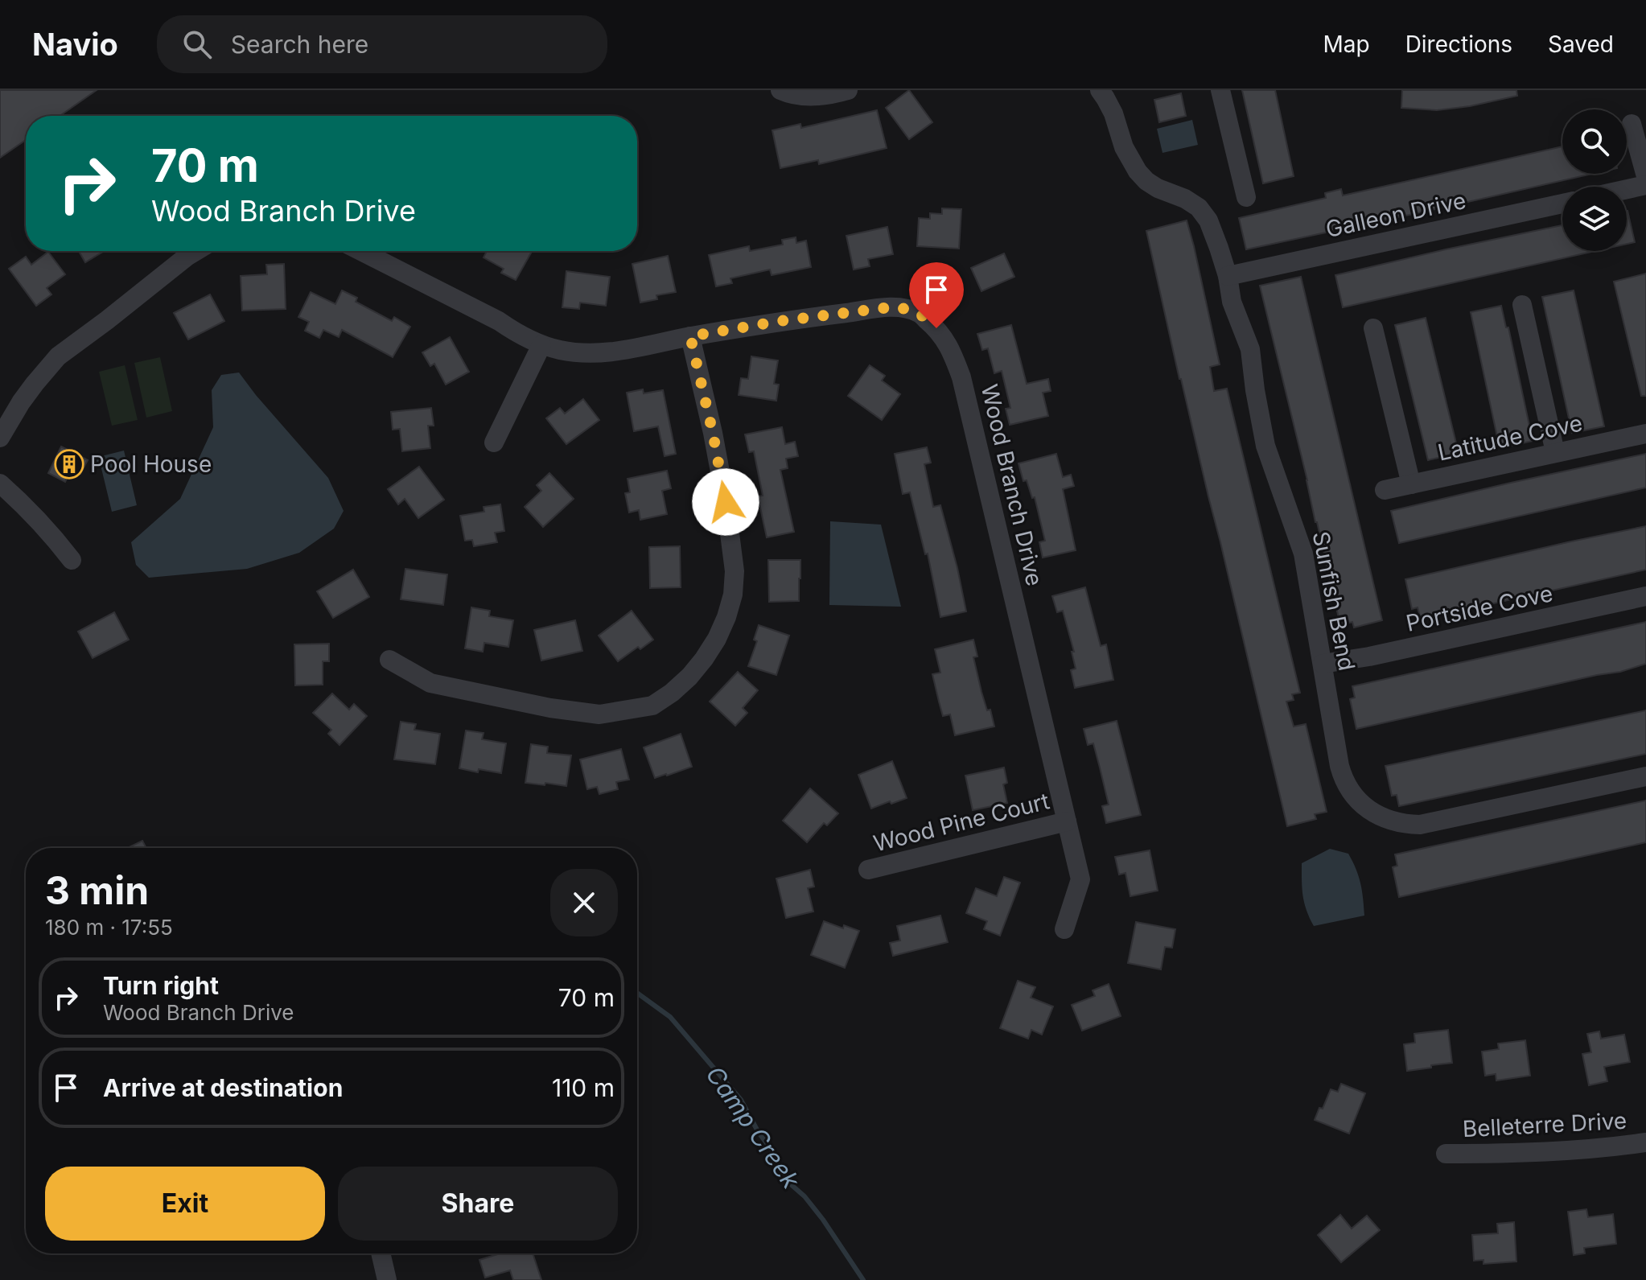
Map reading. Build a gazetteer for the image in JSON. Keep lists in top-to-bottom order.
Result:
{
  "streets": {
    "street": [
      "Galleon Drive",
      "Latitude Cove",
      "Wood Branch Drive",
      "Sunfish Bend",
      "Portside Cove",
      "Wood Pine Court",
      "Belleterre Drive"
    ]
  },
  "crossings": [
    ["Galleon Drive", "Sunfish Bend"],
    ["Wood Branch Drive", "Wood Pine Court"],
    ["Sunfish Bend", "Portside Cove"]
  ],
  "water": ["Camp Creek"],
  "places": {
    "building": ["Pool House"]
  },
  "page": {
    "header": "Navio",
    "search": "Search here",
    "nav": ["Map", "Directions", "Saved"],
    "turn": ["70 m", "Wood Branch Drive"],
    "heading": ["3 min", "180 m · 17:55"],
    "list": [
      {
        "name": "Turn right",
        "note": "Wood Branch Drive",
        "value": "70 m"
      },
      {
        "name": "Arrive at destination",
        "value": "110 m"
      }
    ],
    "buttons": ["Exit", "Share"]
  }
}
